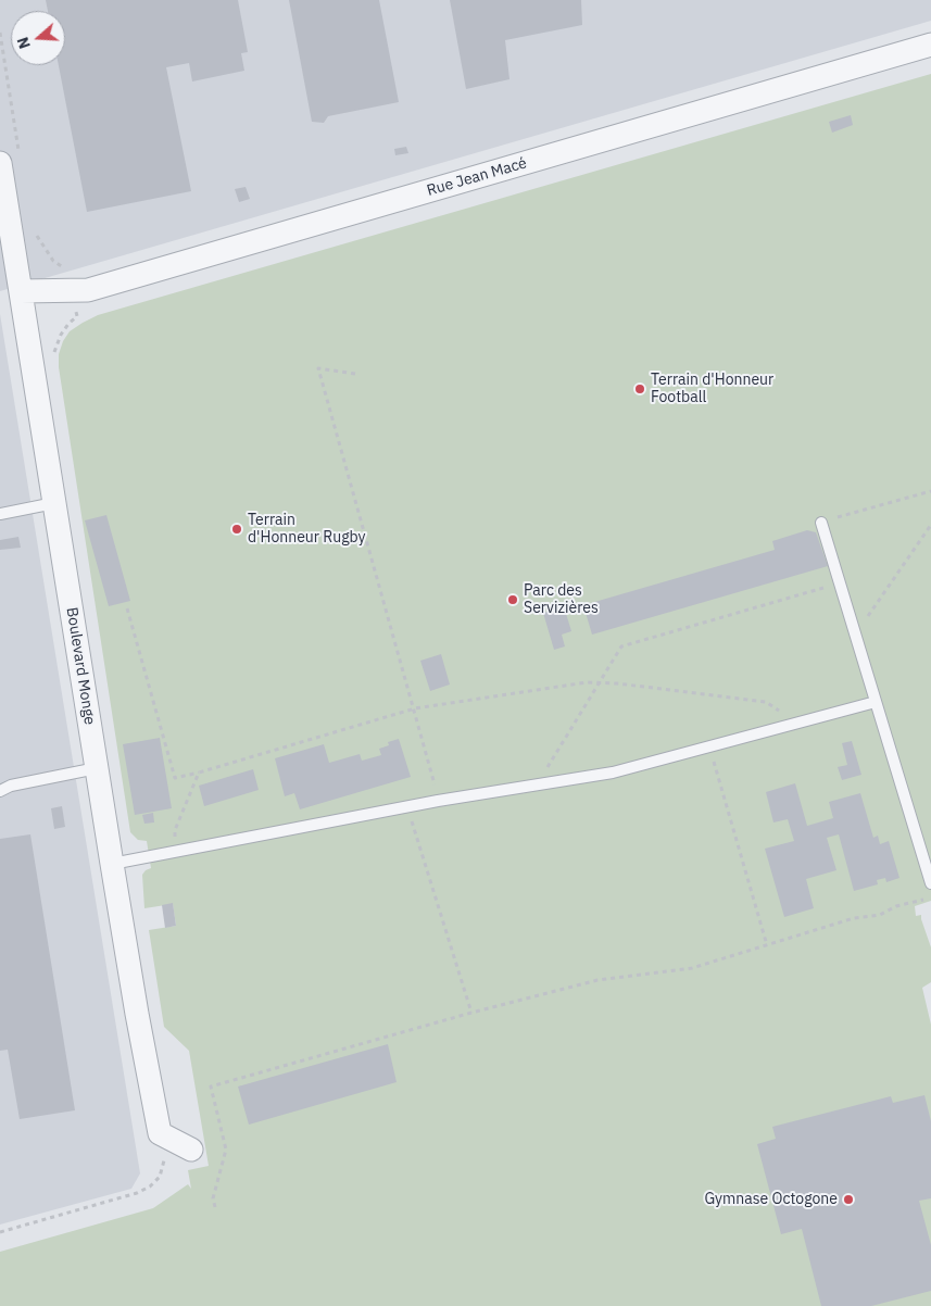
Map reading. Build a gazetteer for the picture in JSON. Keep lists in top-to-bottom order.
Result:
{
  "streets": {
    "street": ["Rue Jean Macé", "Boulevard Monge"]
  },
  "crossings": [
    ["Rue Jean Macé", "Boulevard Monge"]
  ],
  "places": [
    "Terrain d'Honneur Football",
    "Terrain d'Honneur Rugby",
    "Parc des Servizières",
    "Gymnase Octogone"
  ],
  "north": "left"
}
